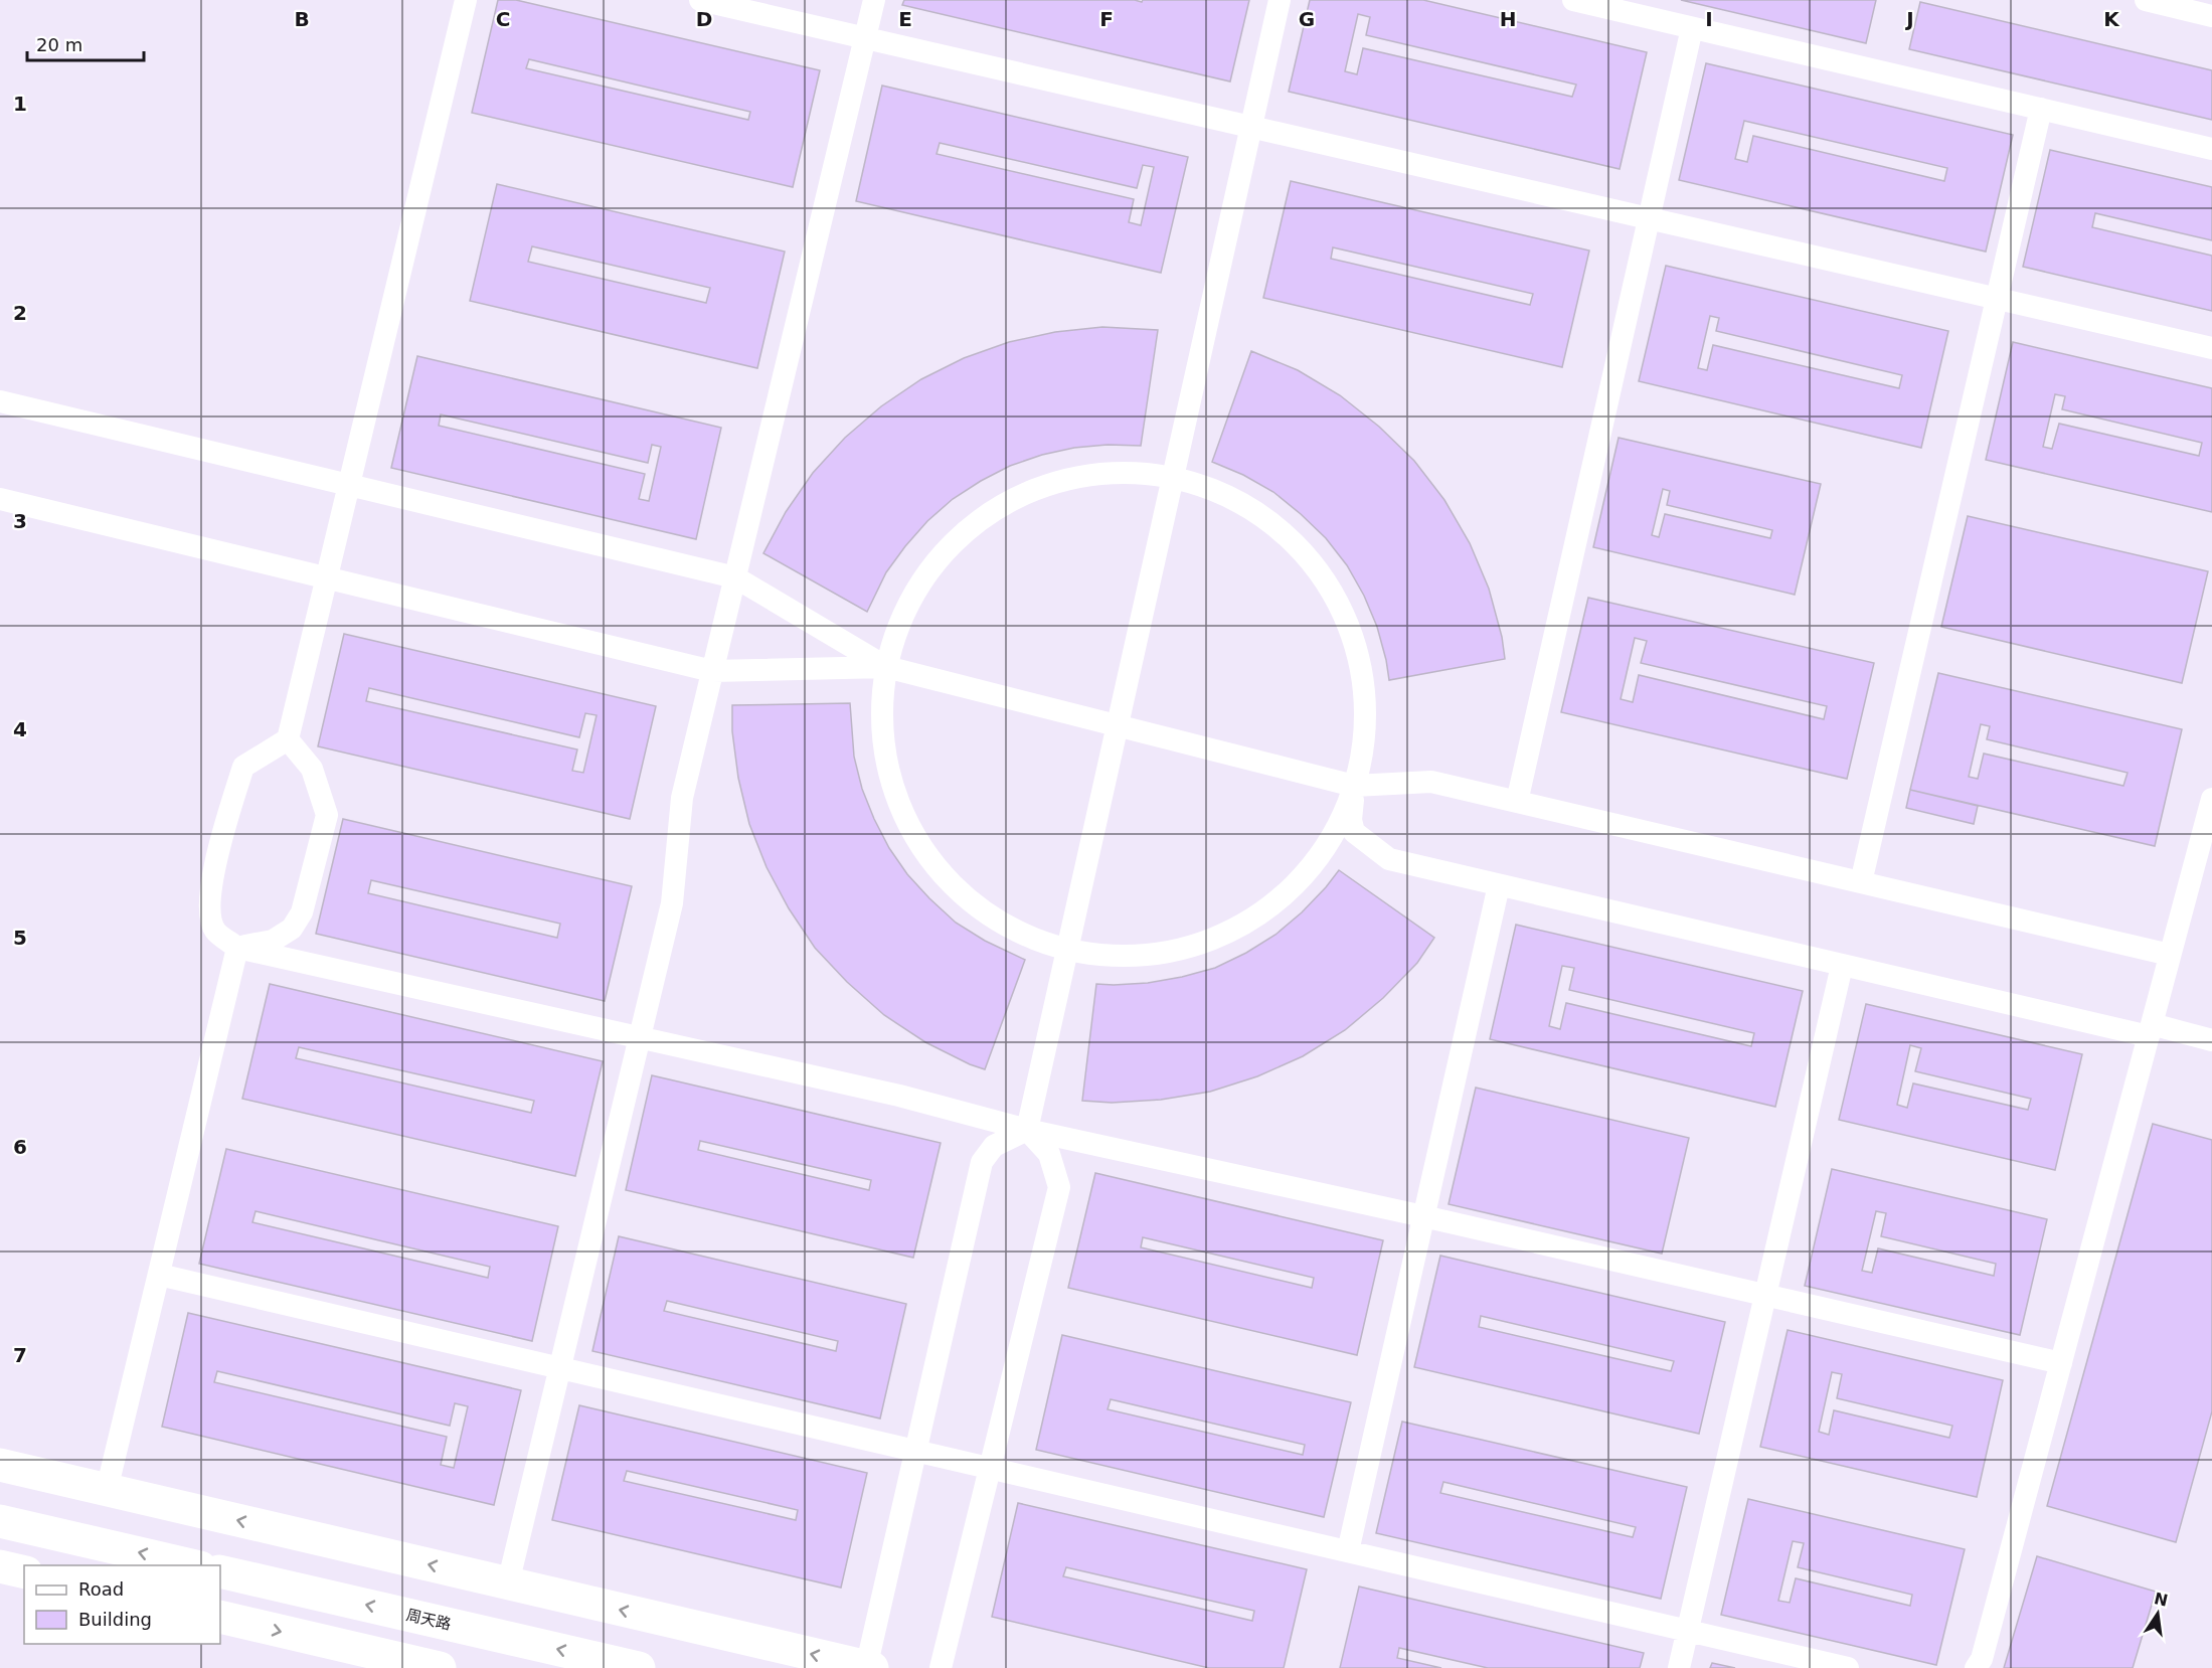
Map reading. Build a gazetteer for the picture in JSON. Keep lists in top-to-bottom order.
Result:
{
  "streets": {
    "street": ["周天路"]
  },
  "legend": ["Road", "Building"],
  "scale_bar": "20 m",
  "north": "top",
  "grid": {
    "columns": [
      "B",
      "C",
      "D",
      "E",
      "F",
      "G",
      "H",
      "I",
      "J",
      "K"
    ],
    "rows": [
      "1",
      "2",
      "3",
      "4",
      "5",
      "6",
      "7"
    ]
  }
}
